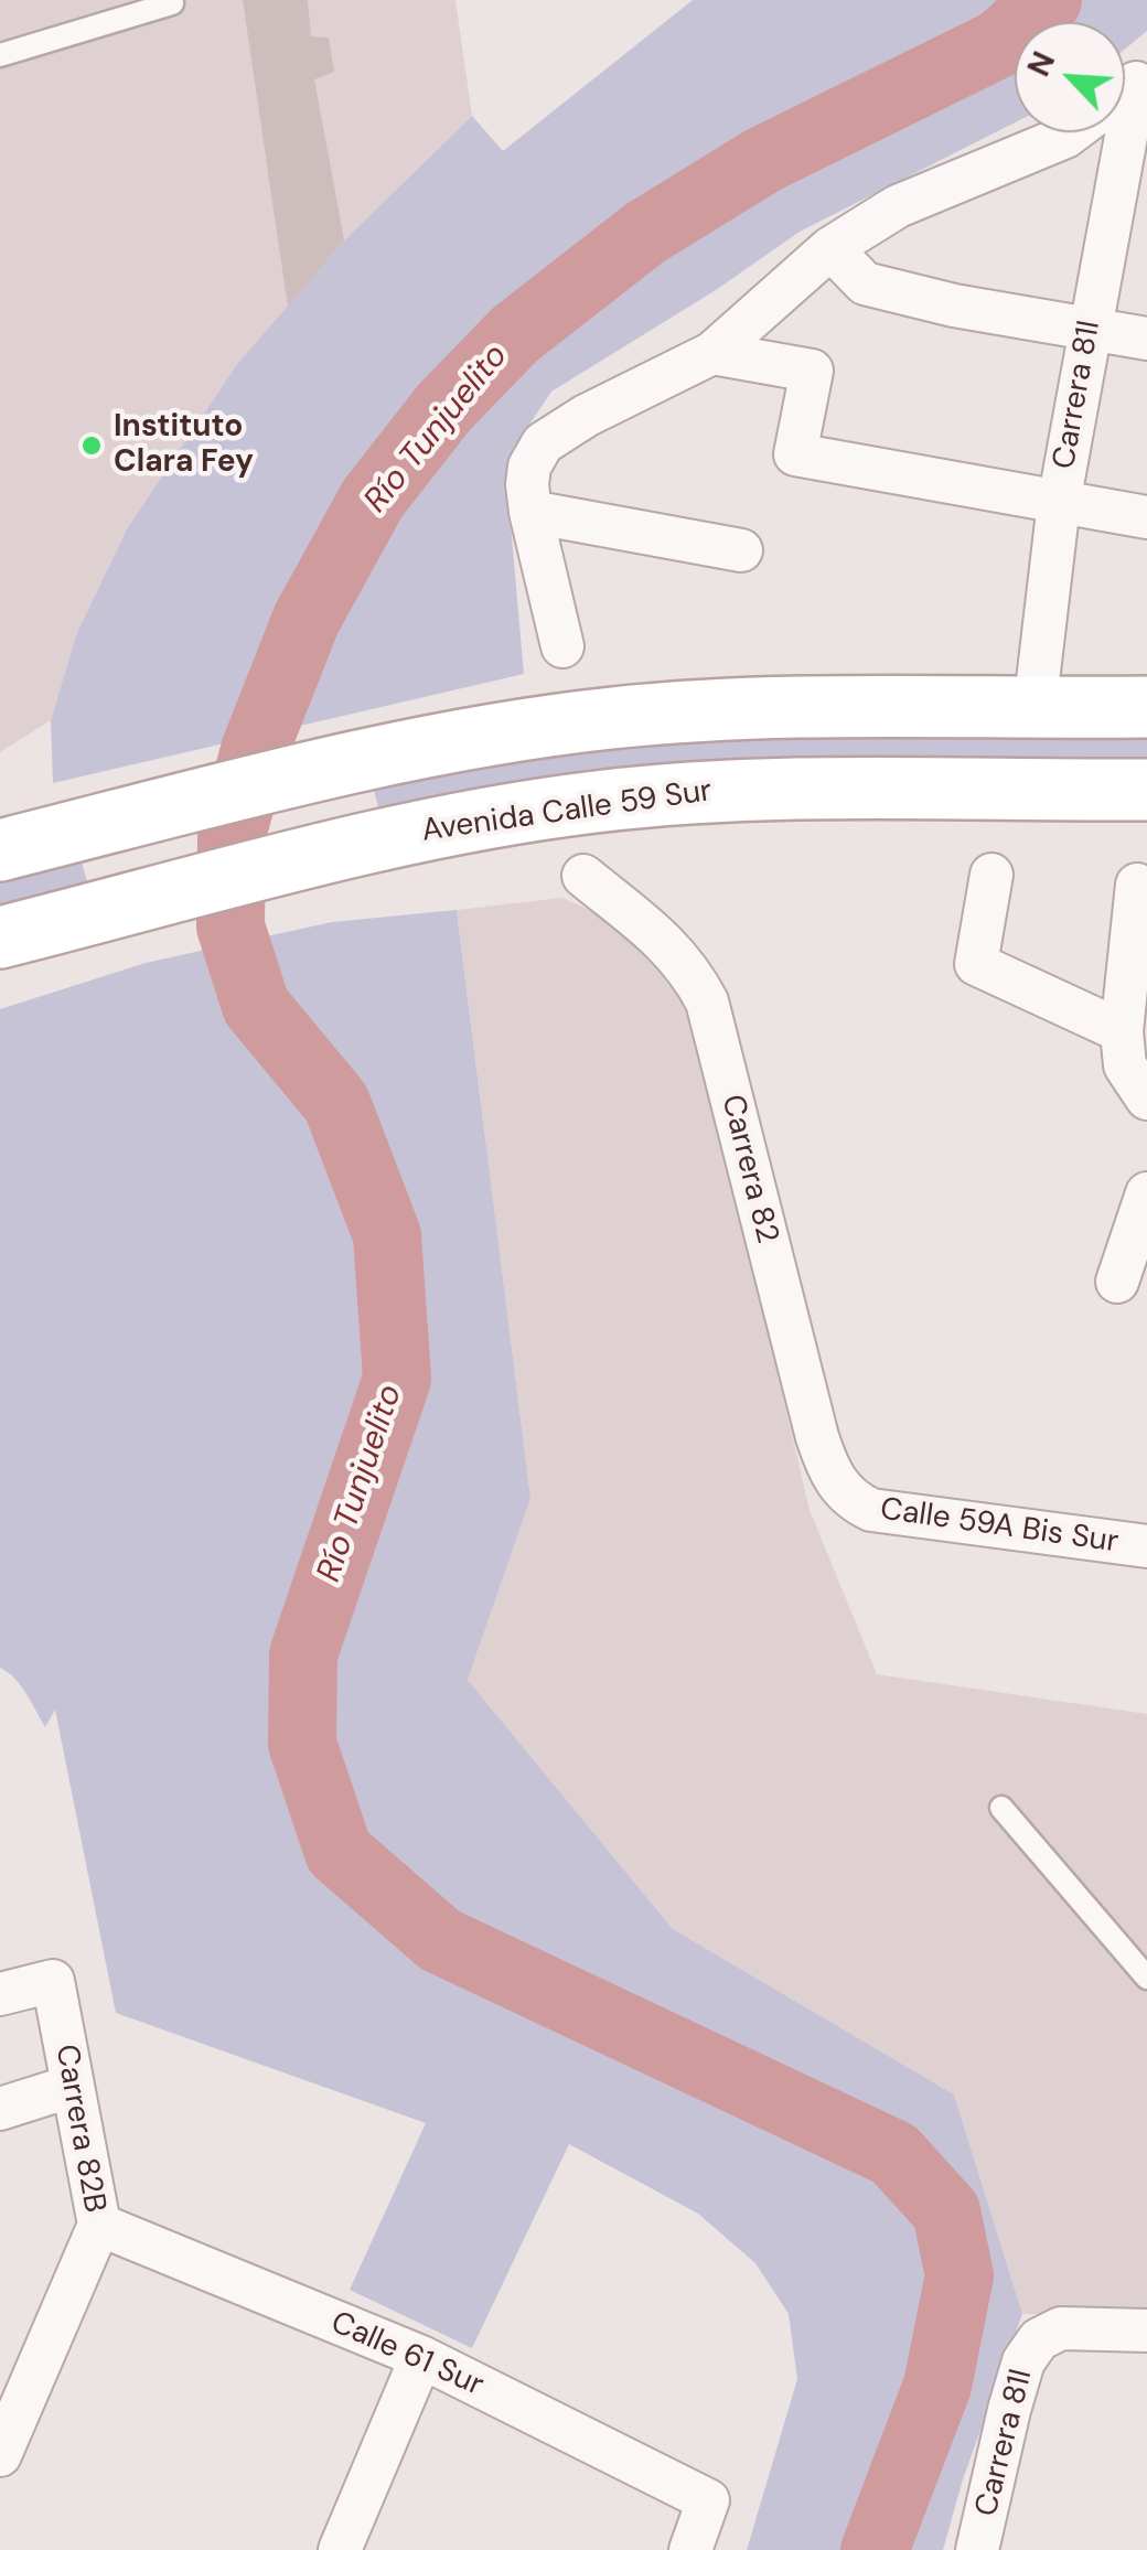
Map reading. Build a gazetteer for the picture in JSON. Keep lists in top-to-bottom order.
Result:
{
  "streets": {
    "main road": ["Avenida Calle 59 Sur"],
    "street": [
      "Carrera 81I",
      "Carrera 82",
      "Calle 59A Bis Sur",
      "Carrera 82B",
      "Calle 61 Sur"
    ]
  },
  "crossings": [
    ["Carrera 82", "Calle 59A Bis Sur"],
    ["Carrera 82B", "Calle 61 Sur"]
  ],
  "water": ["Río Tunjuelito"],
  "places": ["Instituto Clara Fey"],
  "north": "top left"
}
